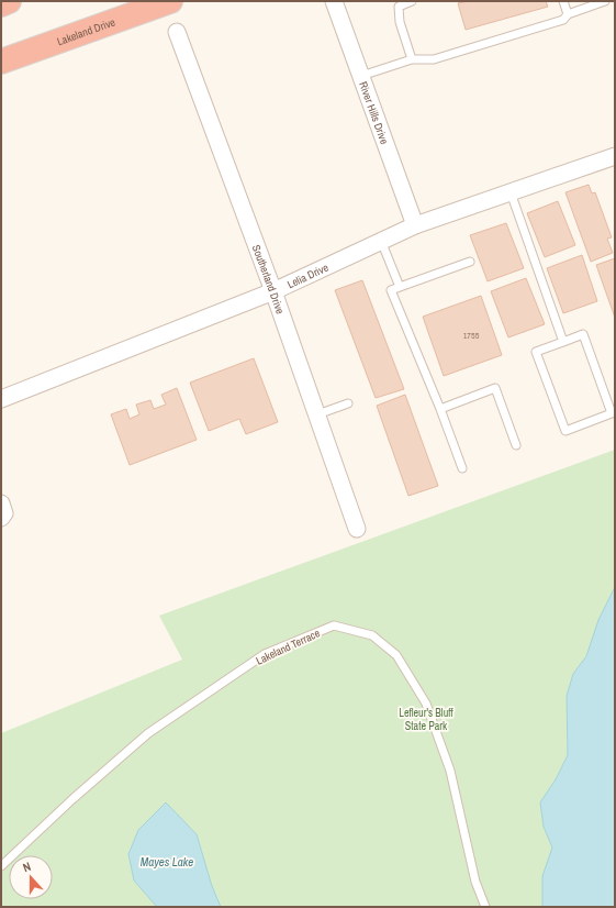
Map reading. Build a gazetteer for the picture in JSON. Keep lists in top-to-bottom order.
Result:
{
  "streets": {
    "highway": ["Lakeland Drive"],
    "street": ["River Hills Drive", "Lelia Drive", "Southerland Drive"],
    "lane": ["Lakeland Terrace"]
  },
  "crossings": [
    ["River Hills Drive", "Lelia Drive"],
    ["Lelia Drive", "Southerland Drive"]
  ],
  "water": ["Mayes Lake"],
  "parks": ["Lefleur's Bluff State Park"],
  "house_numbers": ["1755"],
  "north": "top"
}
